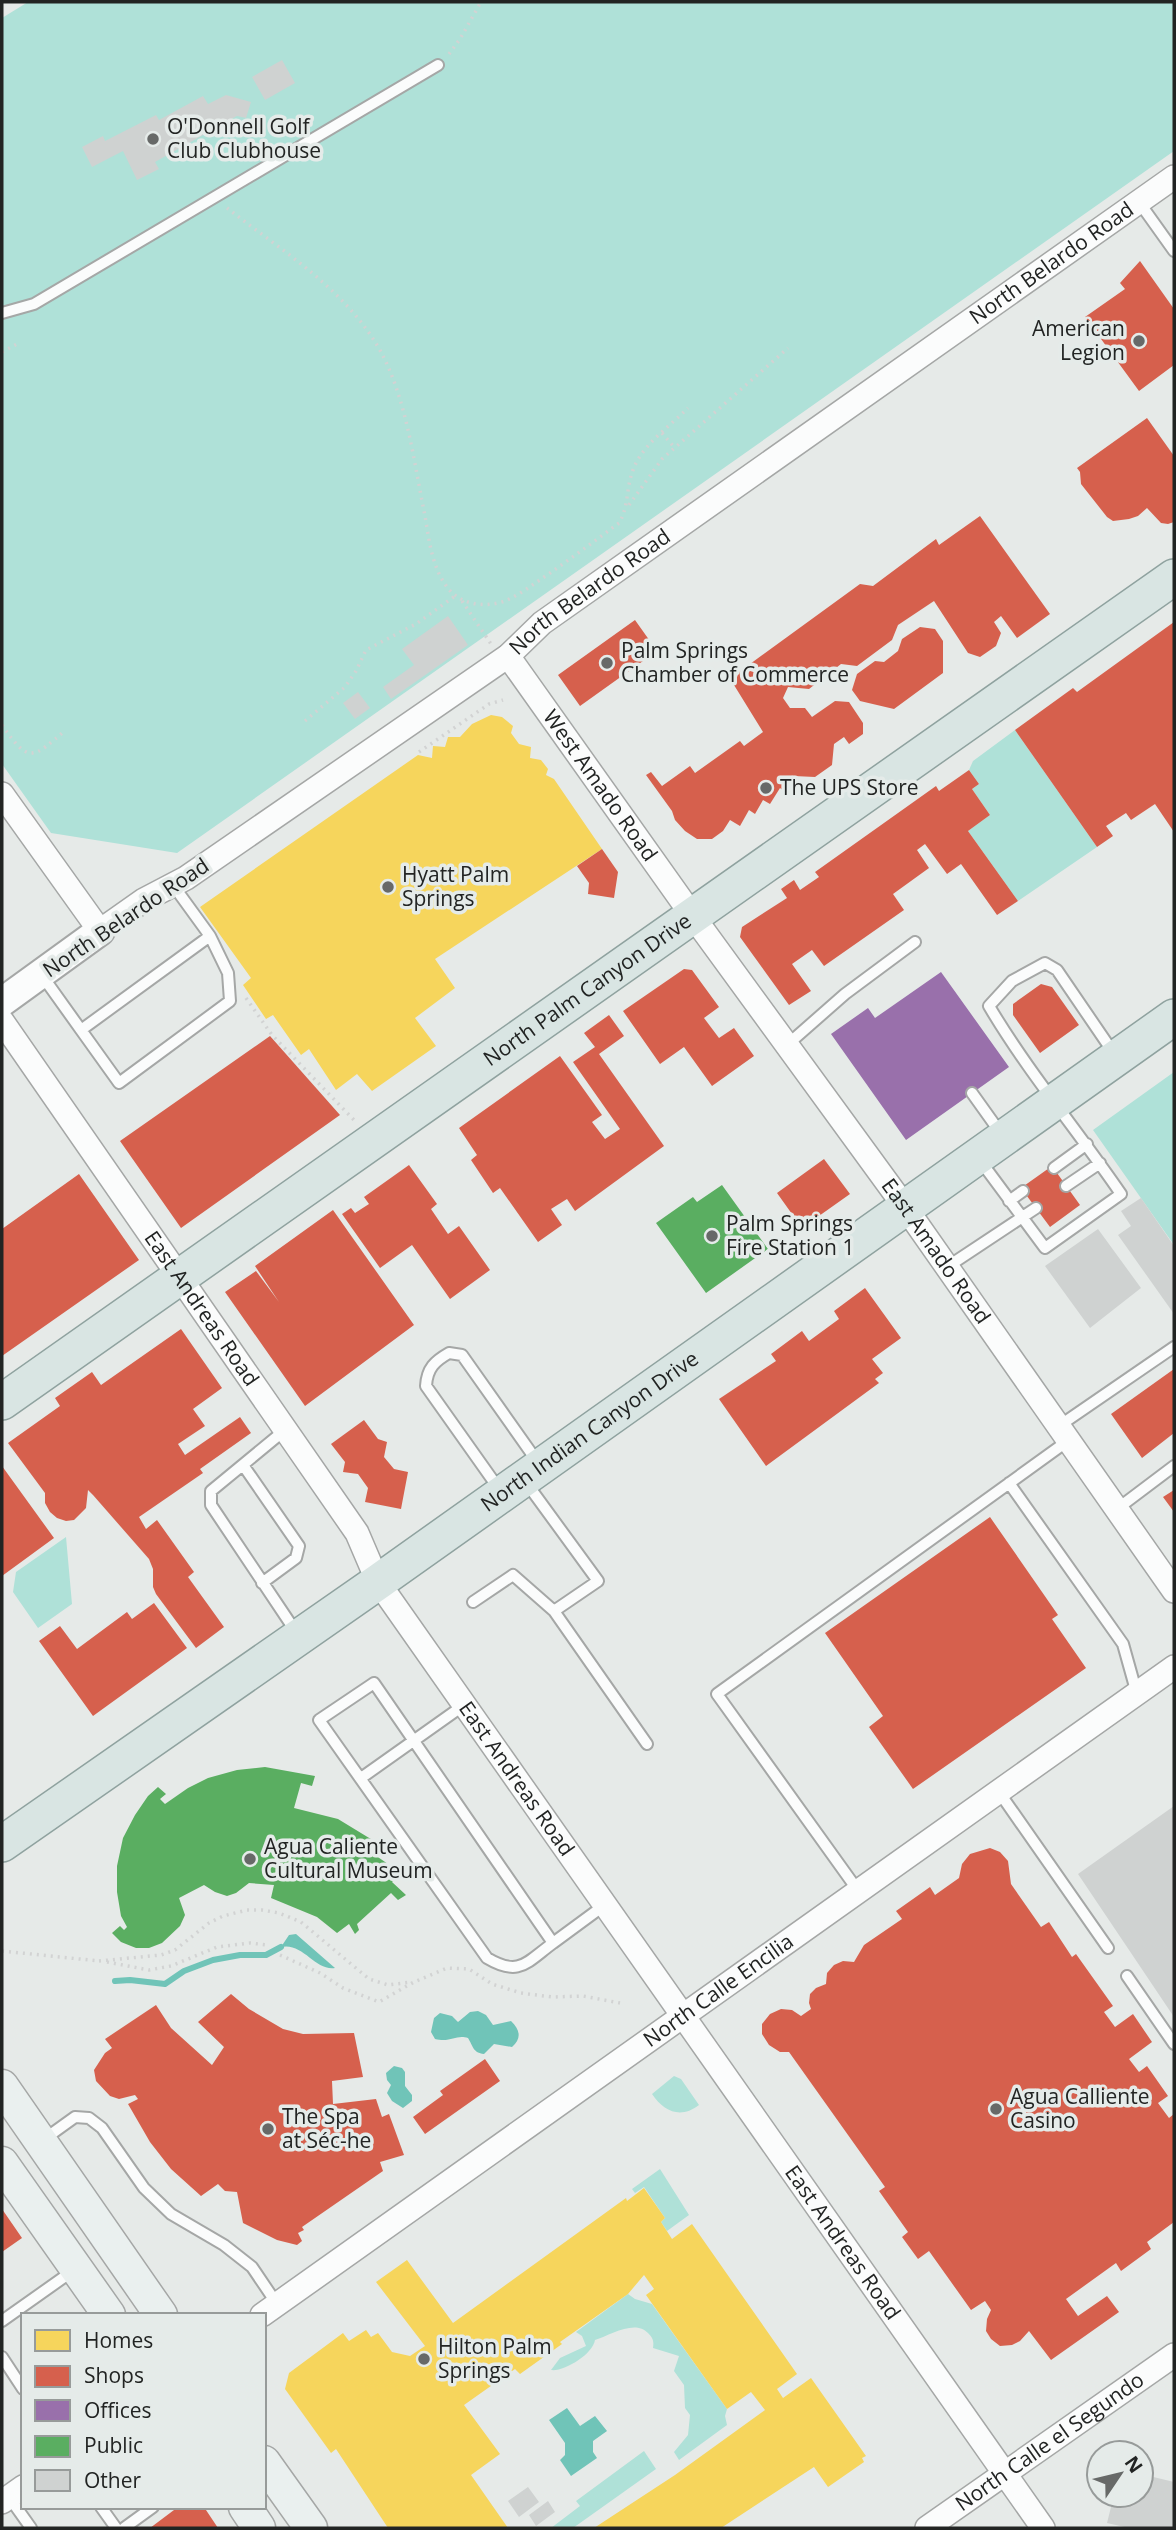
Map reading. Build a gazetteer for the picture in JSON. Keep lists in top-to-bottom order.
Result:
{
  "streets": {
    "main road": ["North Palm Canyon Drive", "North Indian Canyon Drive"],
    "street": [
      "North Belardo Road",
      "West Amado Road",
      "East Amado Road",
      "East Andreas Road",
      "North Calle Encilia",
      "North Calle el Segundo"
    ]
  },
  "crossings": [
    ["North Belardo Road", "West Amado Road"],
    ["West Amado Road", "North Palm Canyon Drive"],
    ["West Amado Road", "East Amado Road"],
    ["North Palm Canyon Drive", "East Amado Road"],
    ["North Palm Canyon Drive", "East Andreas Road"],
    ["East Amado Road", "North Indian Canyon Drive"],
    ["East Andreas Road", "North Indian Canyon Drive"],
    ["East Andreas Road", "North Calle Encilia"],
    ["East Andreas Road", "North Calle el Segundo"]
  ],
  "places": [
    "O'Donnell Golf Club Clubhouse",
    "American Legion",
    "Palm Springs Chamber of Commerce",
    "The UPS Store",
    "Hyatt Palm Springs",
    "Palm Springs Fire Station 1",
    "Agua Caliente Cultural Museum",
    "Agua Calliente Casino",
    "The Spa at Séc-he",
    "Hilton Palm Springs"
  ],
  "legend": [
    "Homes",
    "Shops",
    "Offices",
    "Public",
    "Other"
  ],
  "north": "top right"
}
